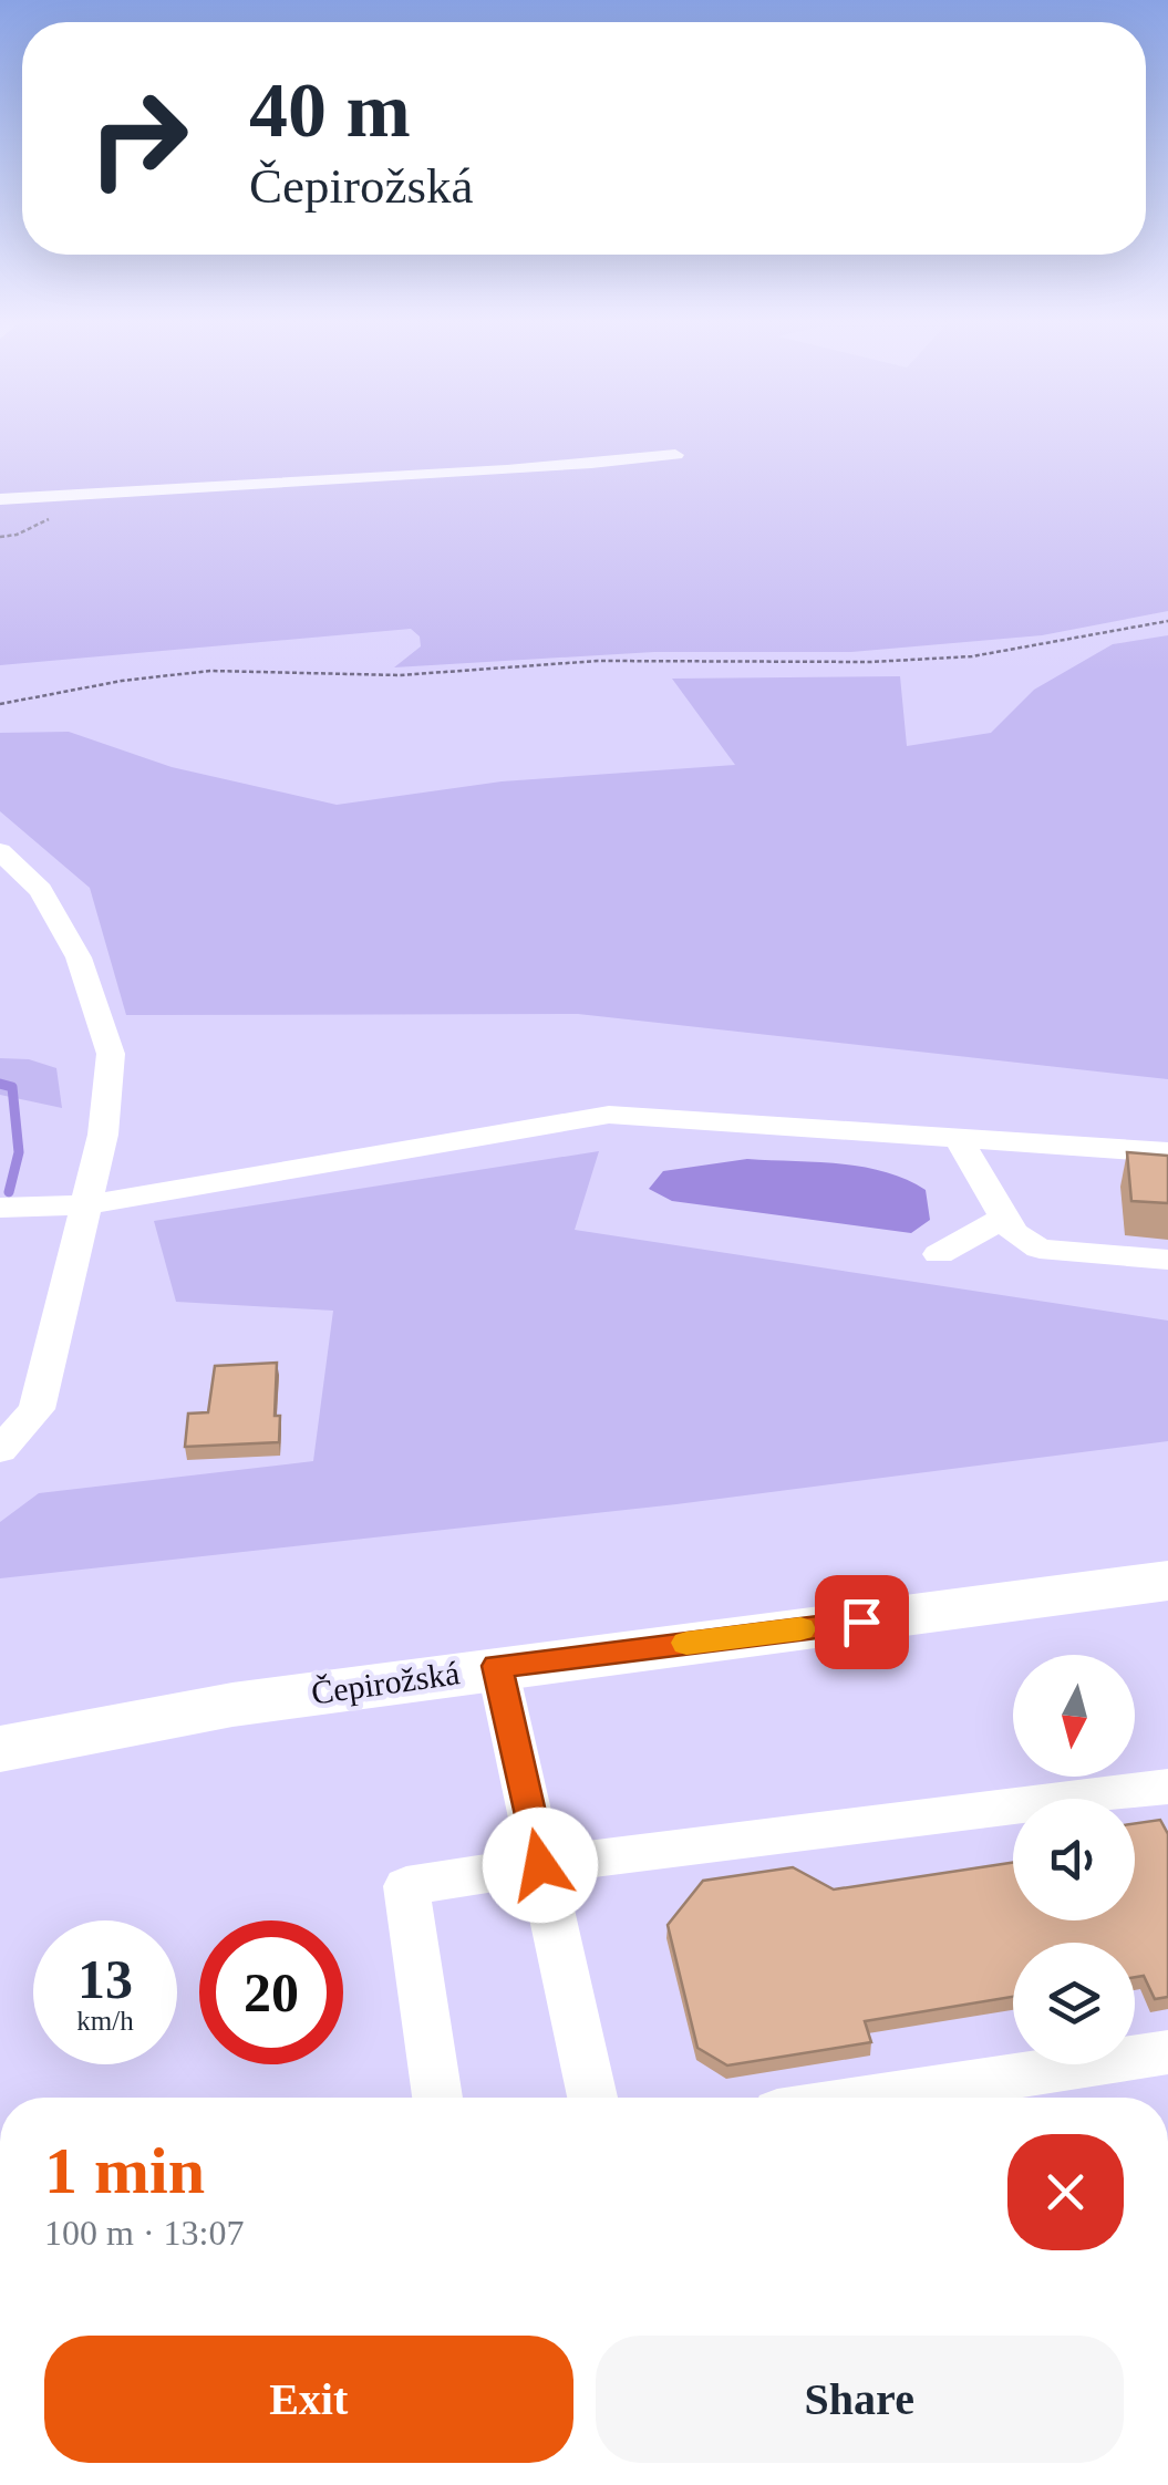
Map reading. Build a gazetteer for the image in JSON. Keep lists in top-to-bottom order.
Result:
{
  "streets": {
    "main road": ["Čepirožská"]
  },
  "north": "bottom",
  "page": {
    "turn": ["40 m", "Čepirožská"],
    "speed": "13 km/h",
    "limit": "20",
    "heading": ["1 min", "100 m · 13:07"],
    "buttons": ["Exit", "Share"]
  }
}
